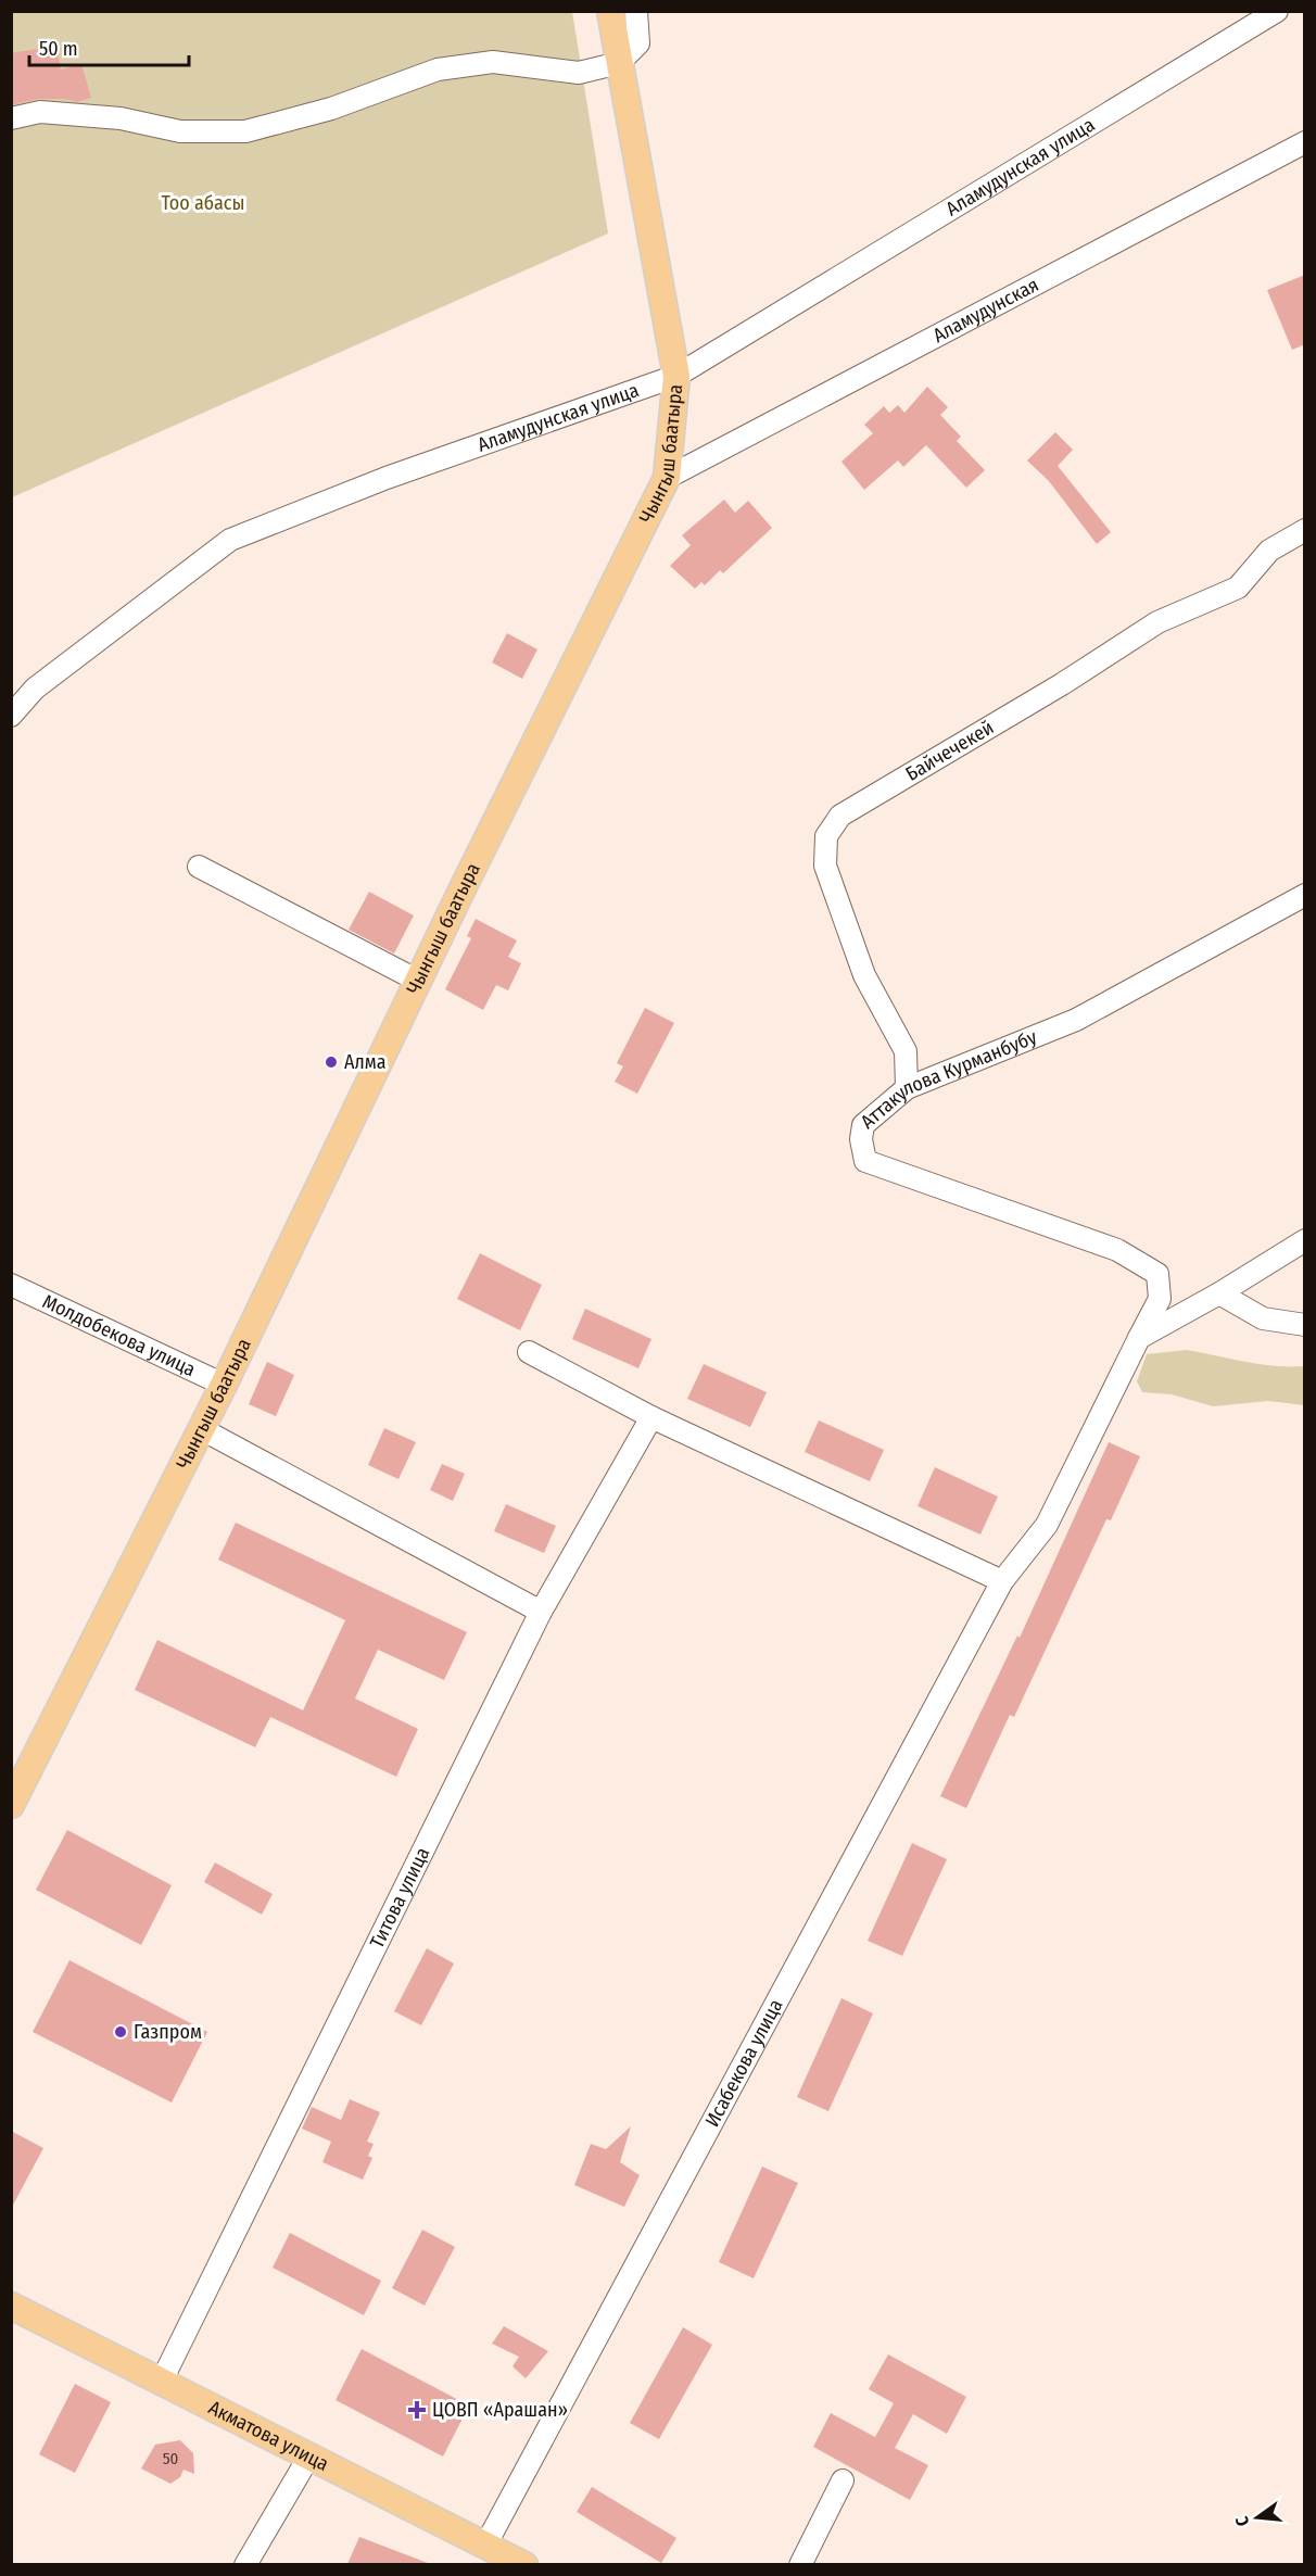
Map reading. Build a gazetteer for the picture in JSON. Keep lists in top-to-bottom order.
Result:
{
  "streets": {
    "main road": ["Чынгыш баатыра", "Акматова улица"],
    "street": [
      "Аламудунская улица",
      "Аламудунская",
      "Байчечекей",
      "Аттакулова Курманбубу",
      "Молдобекова улица",
      "Титова улица",
      "Исабекова улица"
    ]
  },
  "crossings": [
    ["Аламудунская улица", "Чынгыш баатыра"],
    ["Аламудунская", "Чынгыш баатыра"],
    ["Чынгыш баатыра", "Молдобекова улица"],
    ["Байчечекей", "Аттакулова Курманбубу"],
    ["Аттакулова Курманбубу", "Исабекова улица"],
    ["Титова улица", "Акматова улица"],
    ["Исабекова улица", "Акматова улица"]
  ],
  "parks": ["Тоо абасы"],
  "places": {
    "other": ["Алма", "Газпром"],
    "health": ["ЦОВП «Арашан»"]
  },
  "house_numbers": ["50"],
  "scale_bar": "50 m",
  "north": "left"
}
